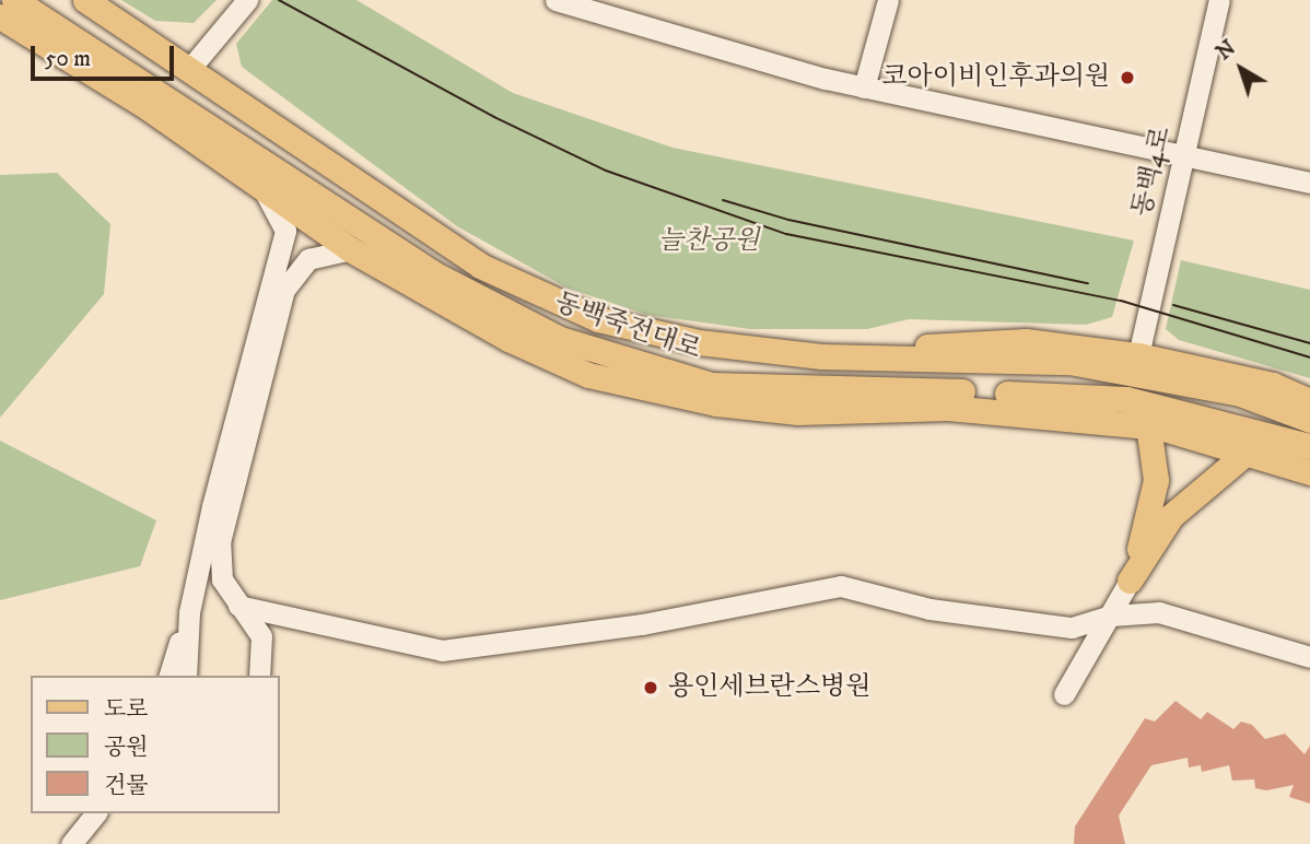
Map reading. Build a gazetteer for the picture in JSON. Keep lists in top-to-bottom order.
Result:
{
  "streets": {
    "main road": ["동백죽전대로"],
    "street": ["동백4로"]
  },
  "parks": ["늘찬공원"],
  "places": ["코아이비인후과의원", "용인세브란스병원"],
  "legend": ["도로", "공원", "건물"],
  "scale_bar": "50 m",
  "north": "top left"
}
